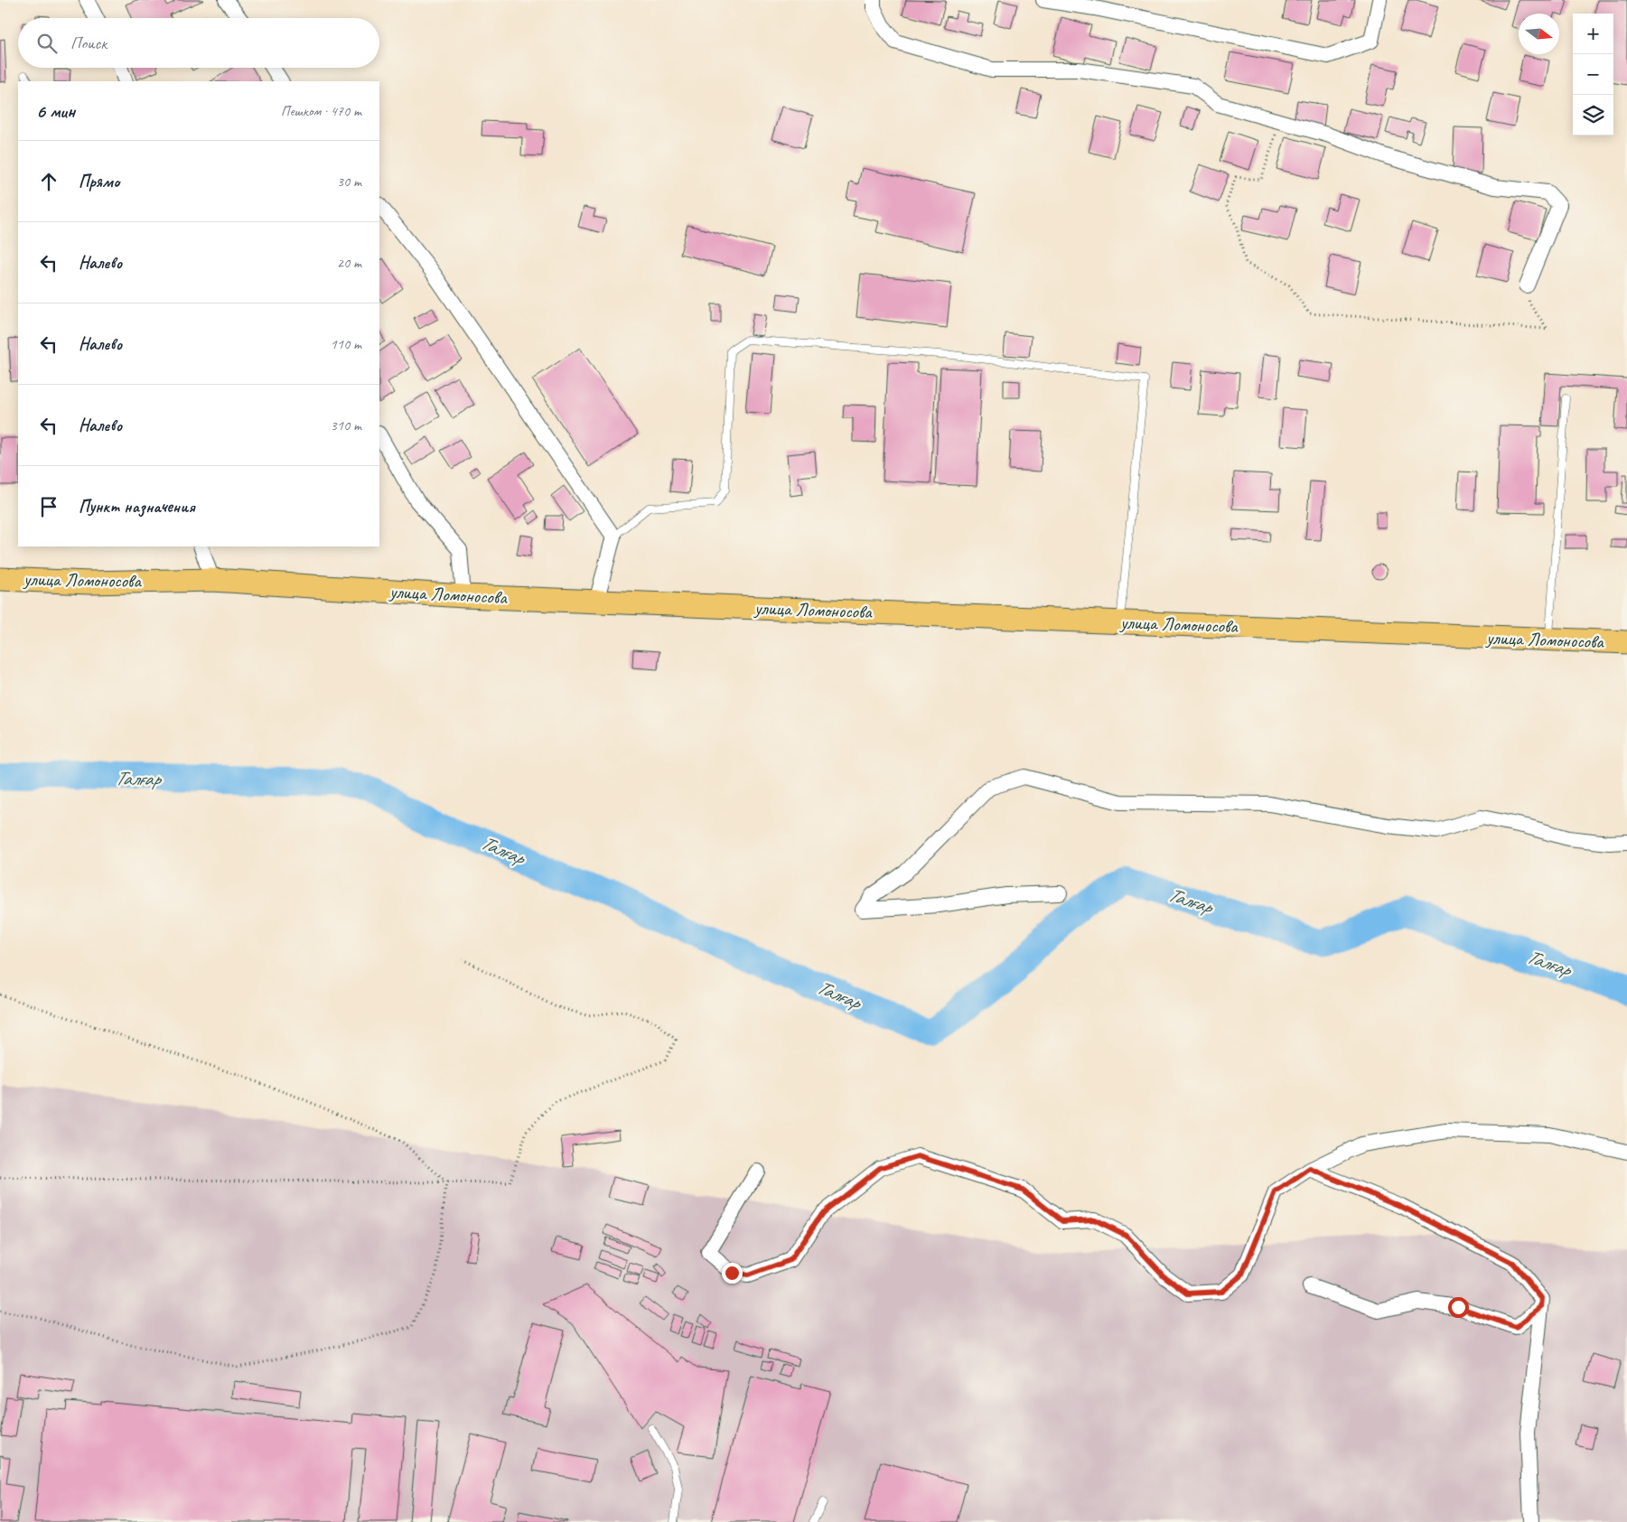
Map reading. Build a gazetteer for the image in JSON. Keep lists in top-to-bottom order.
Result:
{
  "streets": {
    "main road": ["улица Ломоносова"]
  },
  "water": ["Талғар"],
  "north": "right",
  "page": {
    "map_buttons": ["+", "−"],
    "search": "Поиск",
    "heading": ["6 мин", "Пешком · 470 m"],
    "list": [
      ["Прямо", "30 m"],
      ["Налево", "20 m"],
      ["Налево", "110 m"],
      ["Налево", "310 m"],
      "Пункт назначения"
    ]
  }
}
